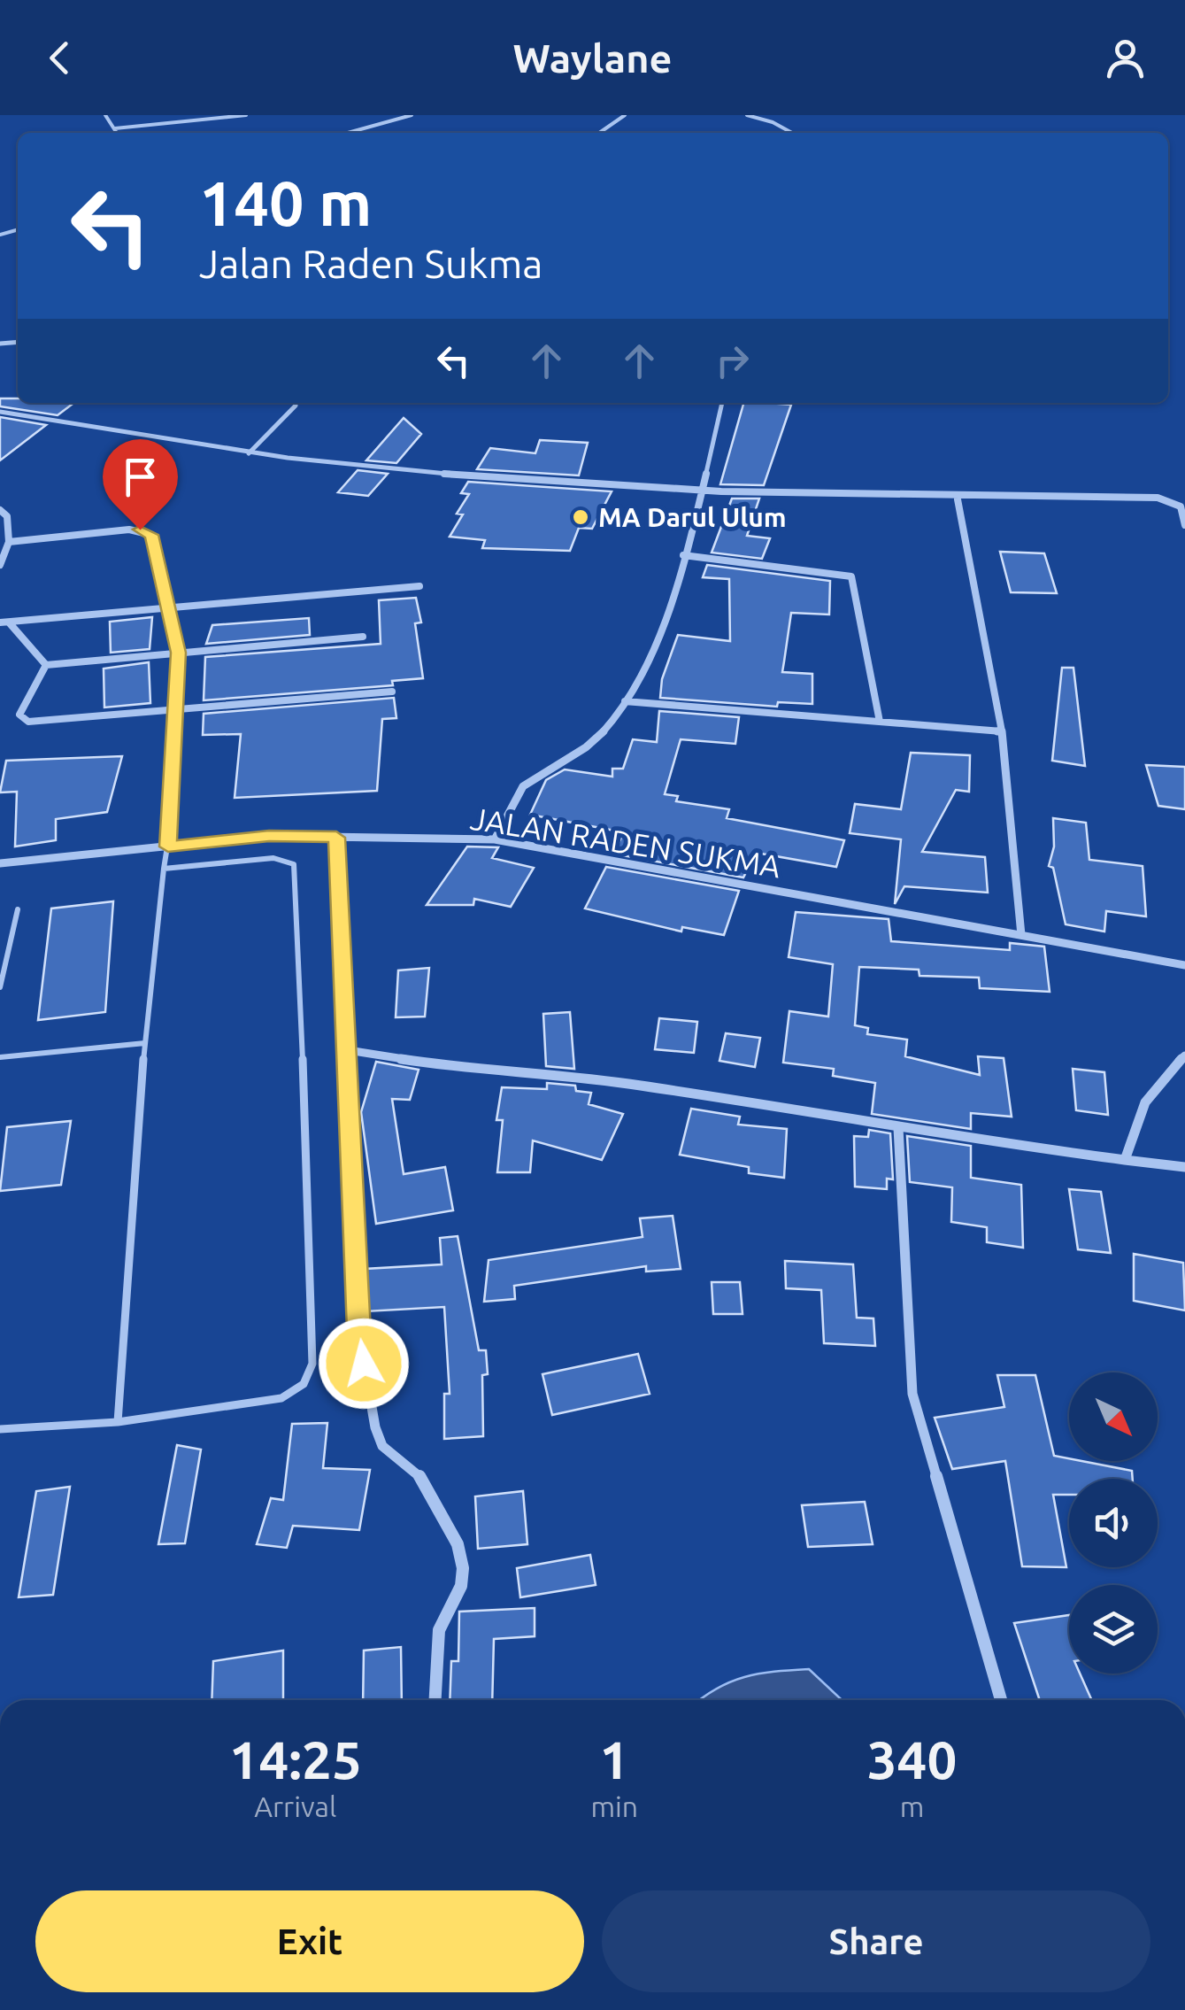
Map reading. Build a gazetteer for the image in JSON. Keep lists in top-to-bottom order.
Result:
{
  "streets": {
    "street": ["JALAN RADEN SUKMA"]
  },
  "places": ["MA Darul Ulum"],
  "north": "bottom right",
  "page": {
    "header": "Waylane",
    "turn": ["140 m", "Jalan Raden Sukma"],
    "eta": [
      "14:25",
      "Arrival",
      "1",
      "min",
      "340",
      "m"
    ],
    "buttons": ["Exit", "Share"]
  }
}
